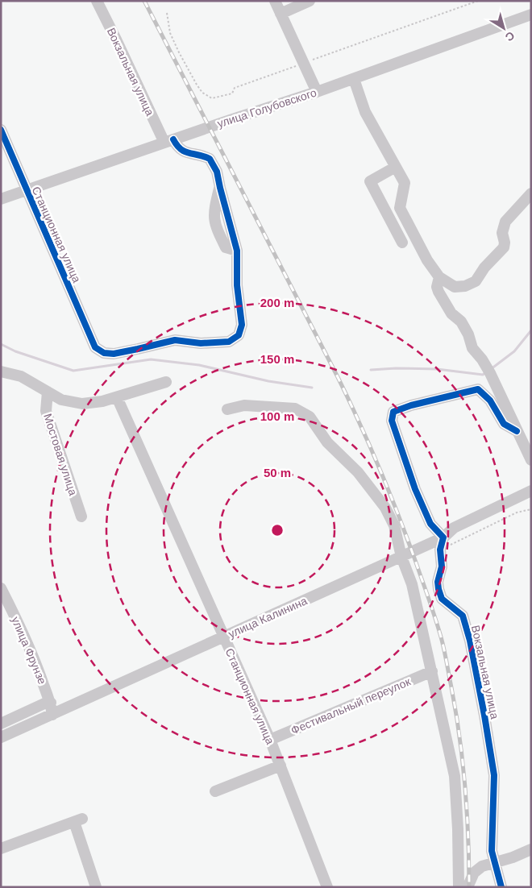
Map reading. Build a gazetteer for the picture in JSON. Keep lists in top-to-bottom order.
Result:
{
  "streets": {
    "street": [
      "Вокзальная улица",
      "улица Голубовского",
      "Станционная улица",
      "Мостовая улица",
      "улица Калинина",
      "улица Фрунзе",
      "Фестивальный переулок"
    ]
  },
  "crossings": [
    ["Вокзальная улица", "улица Голубовского"],
    ["Вокзальная улица", "Станционная улица"],
    ["Вокзальная улица", "улица Калинина"],
    ["улица Голубовского", "Станционная улица"],
    ["Станционная улица", "улица Калинина"],
    ["Станционная улица", "Фестивальный переулок"],
    ["улица Калинина", "улица Фрунзе"]
  ],
  "north": "bottom right",
  "rings": [
    "200 m",
    "150 m",
    "100 m",
    "50 m"
  ]
}
